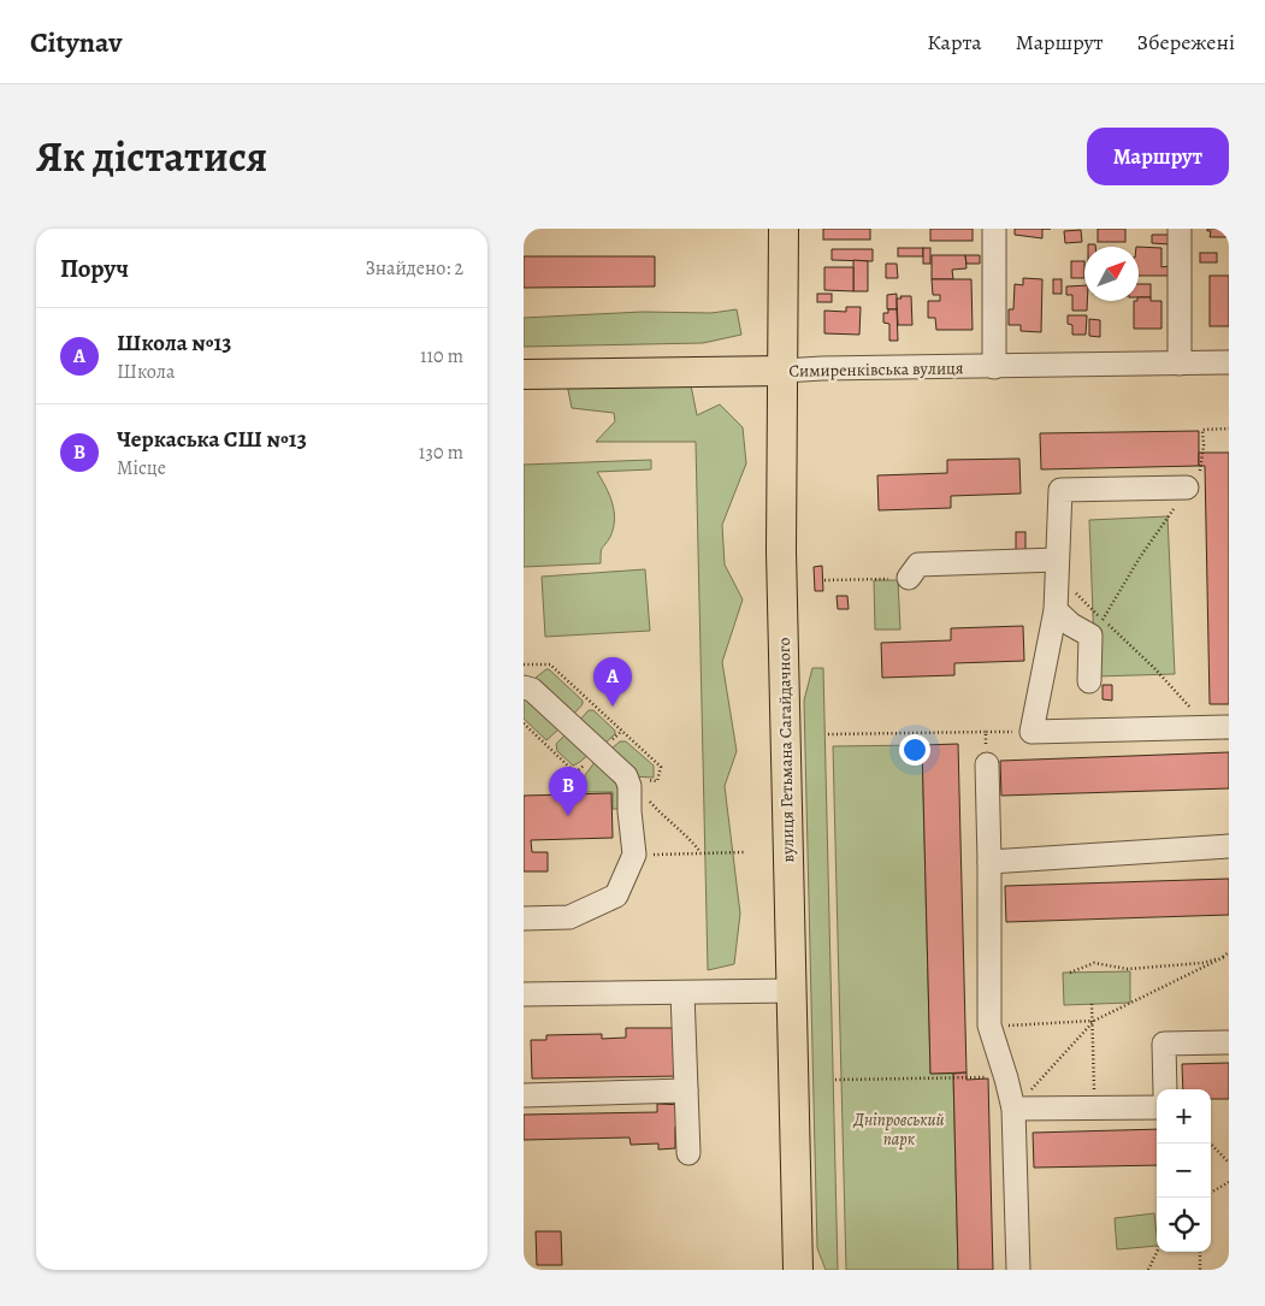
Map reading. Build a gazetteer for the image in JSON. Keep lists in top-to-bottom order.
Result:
{
  "streets": {
    "main road": ["Симиренківська вулиця", "вулиця Гетьмана Сагайдачного"]
  },
  "crossings": [
    ["Симиренківська вулиця", "вулиця Гетьмана Сагайдачного"]
  ],
  "parks": ["Дніпровський парк"],
  "north": "top right",
  "page": {
    "header": "Citynav",
    "nav": ["Карта", "Маршрут", "Збережені"],
    "title": "Як дістатися",
    "buttons": "Маршрут",
    "heading": ["Поруч", "Знайдено: 2"],
    "list": [
      {
        "mark": "A",
        "name": "Школа №13",
        "note": "Школа",
        "value": "110 m"
      },
      {
        "mark": "B",
        "name": "Черкаська СШ №13",
        "note": "Місце",
        "value": "130 m"
      }
    ],
    "pins": ["A", "B"],
    "map_buttons": ["+", "−"]
  }
}
